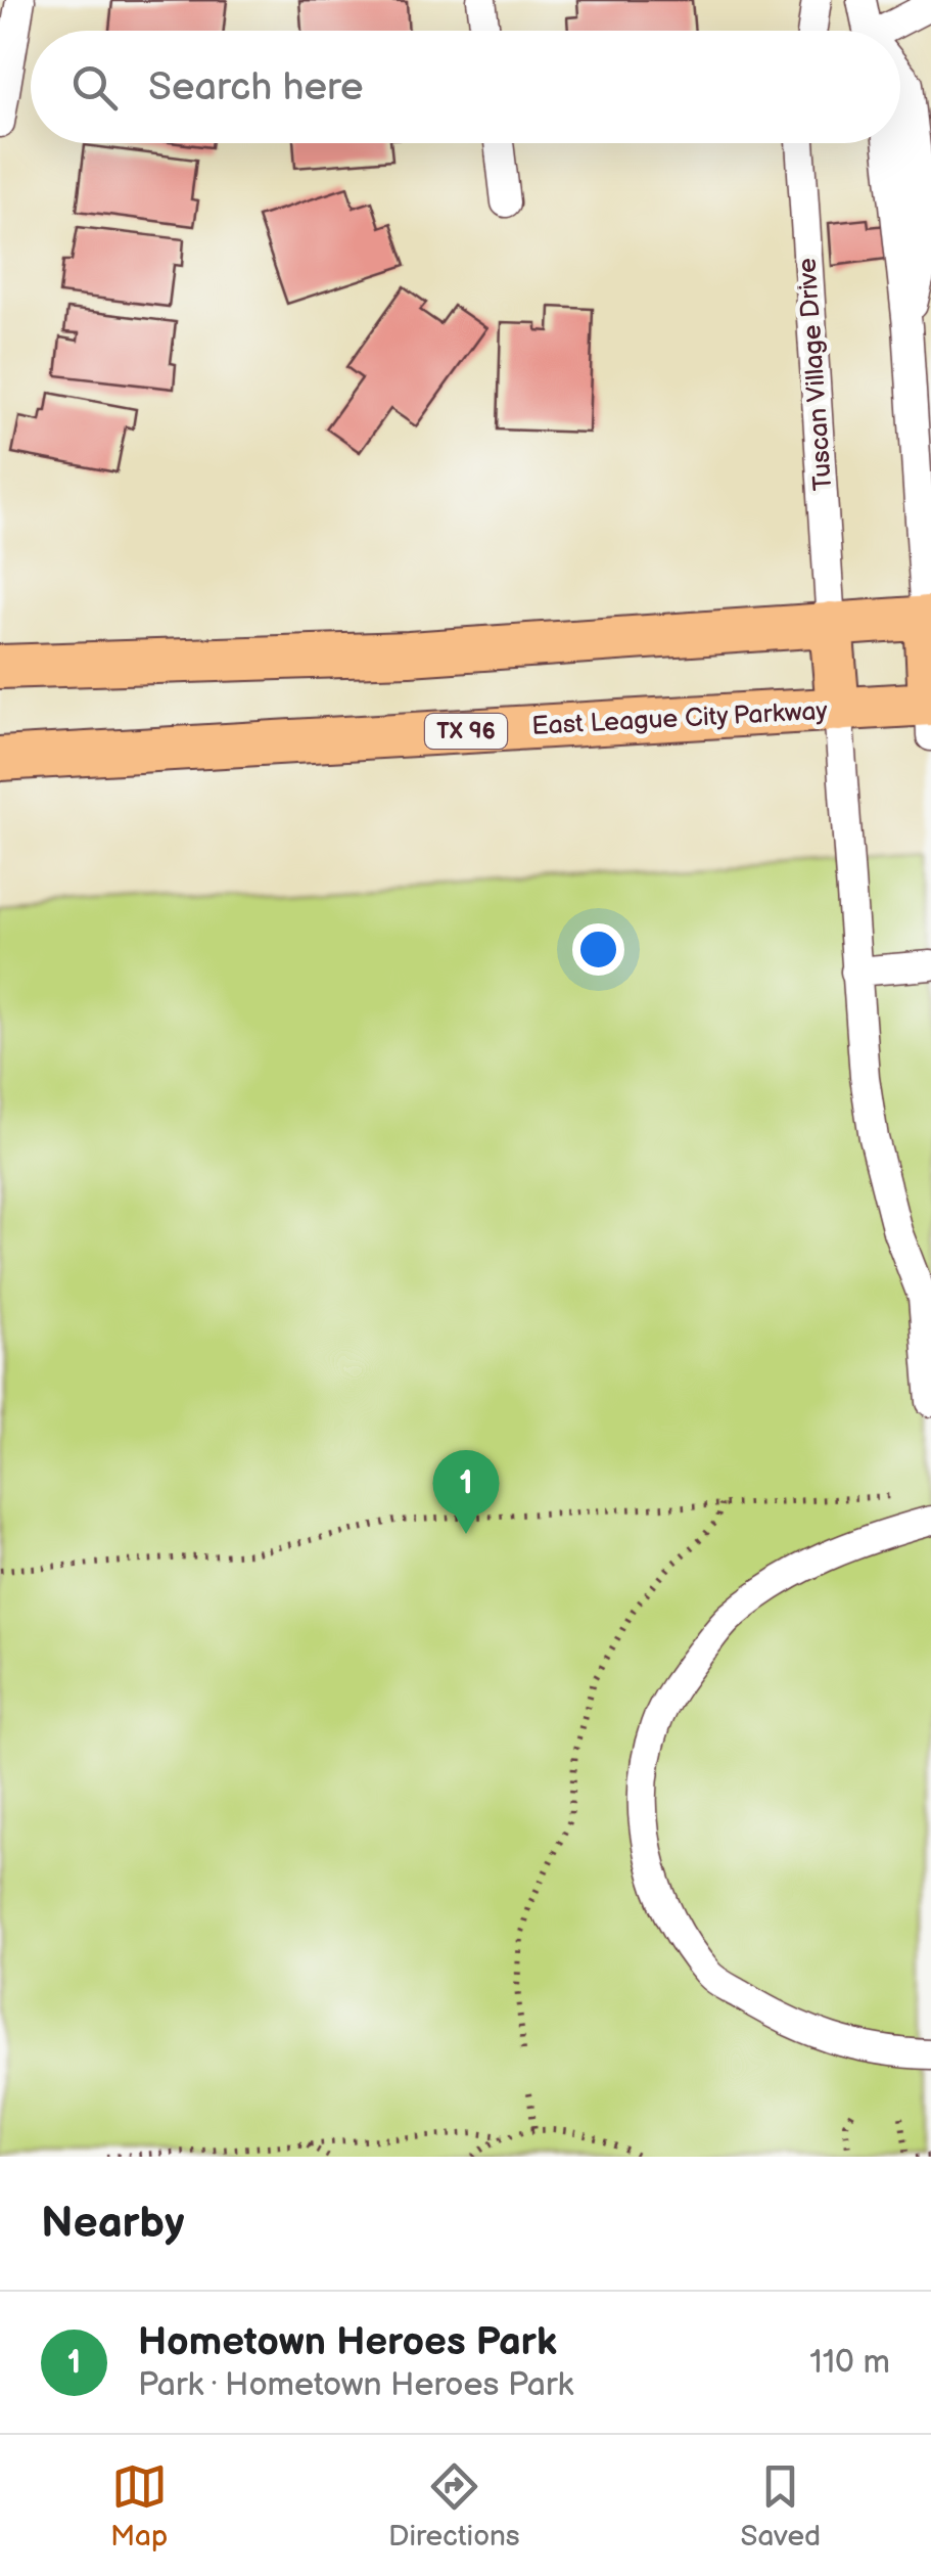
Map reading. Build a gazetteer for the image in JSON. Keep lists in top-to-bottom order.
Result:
{
  "streets": {
    "main road": ["East League City Parkway", "TX 96"],
    "street": ["Tuscan Village Drive"]
  },
  "page": {
    "search": "Search here",
    "pins": "1",
    "heading": "Nearby",
    "list": [
      {
        "mark": "1",
        "name": "Hometown Heroes Park",
        "note": "Park · Hometown Heroes Park",
        "value": "110 m"
      }
    ],
    "nav": ["Map", "Directions", "Saved"]
  }
}
